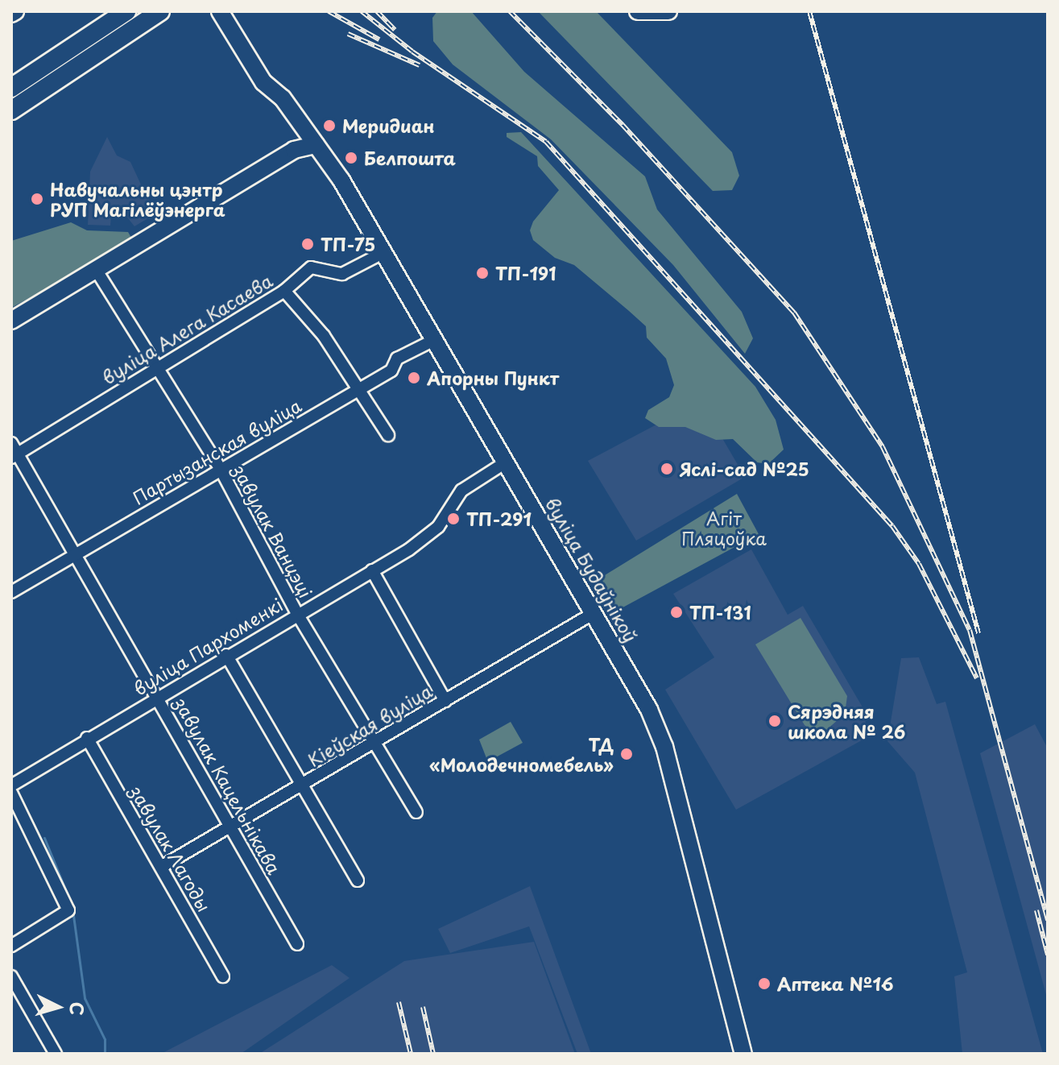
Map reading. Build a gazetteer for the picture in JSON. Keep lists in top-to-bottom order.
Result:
{
  "streets": {
    "main road": ["вуліца Будаўнікоў"],
    "street": [
      "вуліца Алега Касаева",
      "Партызанская вуліца",
      "завулак Ванцэці",
      "вуліца Пархоменкі",
      "Кіеўская вуліца",
      "завулак Кацельнікава",
      "завулак Лагоды"
    ]
  },
  "crossings": [
    ["вуліца Алега Касаева", "завулак Ванцэці"],
    ["вуліца Алега Касаева", "вуліца Будаўнікоў"],
    ["вуліца Алега Касаева", "завулак Кацельнікава"],
    ["Партызанская вуліца", "завулак Ванцэці"],
    ["Партызанская вуліца", "вуліца Будаўнікоў"],
    ["Партызанская вуліца", "завулак Кацельнікава"],
    ["завулак Ванцэці", "вуліца Пархоменкі"],
    ["завулак Ванцэці", "Кіеўская вуліца"],
    ["вуліца Будаўнікоў", "вуліца Пархоменкі"],
    ["вуліца Будаўнікоў", "Кіеўская вуліца"],
    ["вуліца Пархоменкі", "завулак Кацельнікава"],
    ["вуліца Пархоменкі", "завулак Лагоды"],
    ["Кіеўская вуліца", "завулак Кацельнікава"],
    ["Кіеўская вуліца", "завулак Лагоды"]
  ],
  "parks": ["Агіт Пляцоўка"],
  "places": [
    "Меридиан",
    "Белпошта",
    "Навучальны цэнтр РУП Магілёўэнерга",
    "ТП-75",
    "ТП-191",
    "Апорны Пункт",
    "Яслі-сад №25",
    "ТП-291",
    "ТП-131",
    "Сярэдняя школа № 26",
    "ТД «Молодечномебель»",
    "Аптека №16"
  ],
  "north": "right"
}
